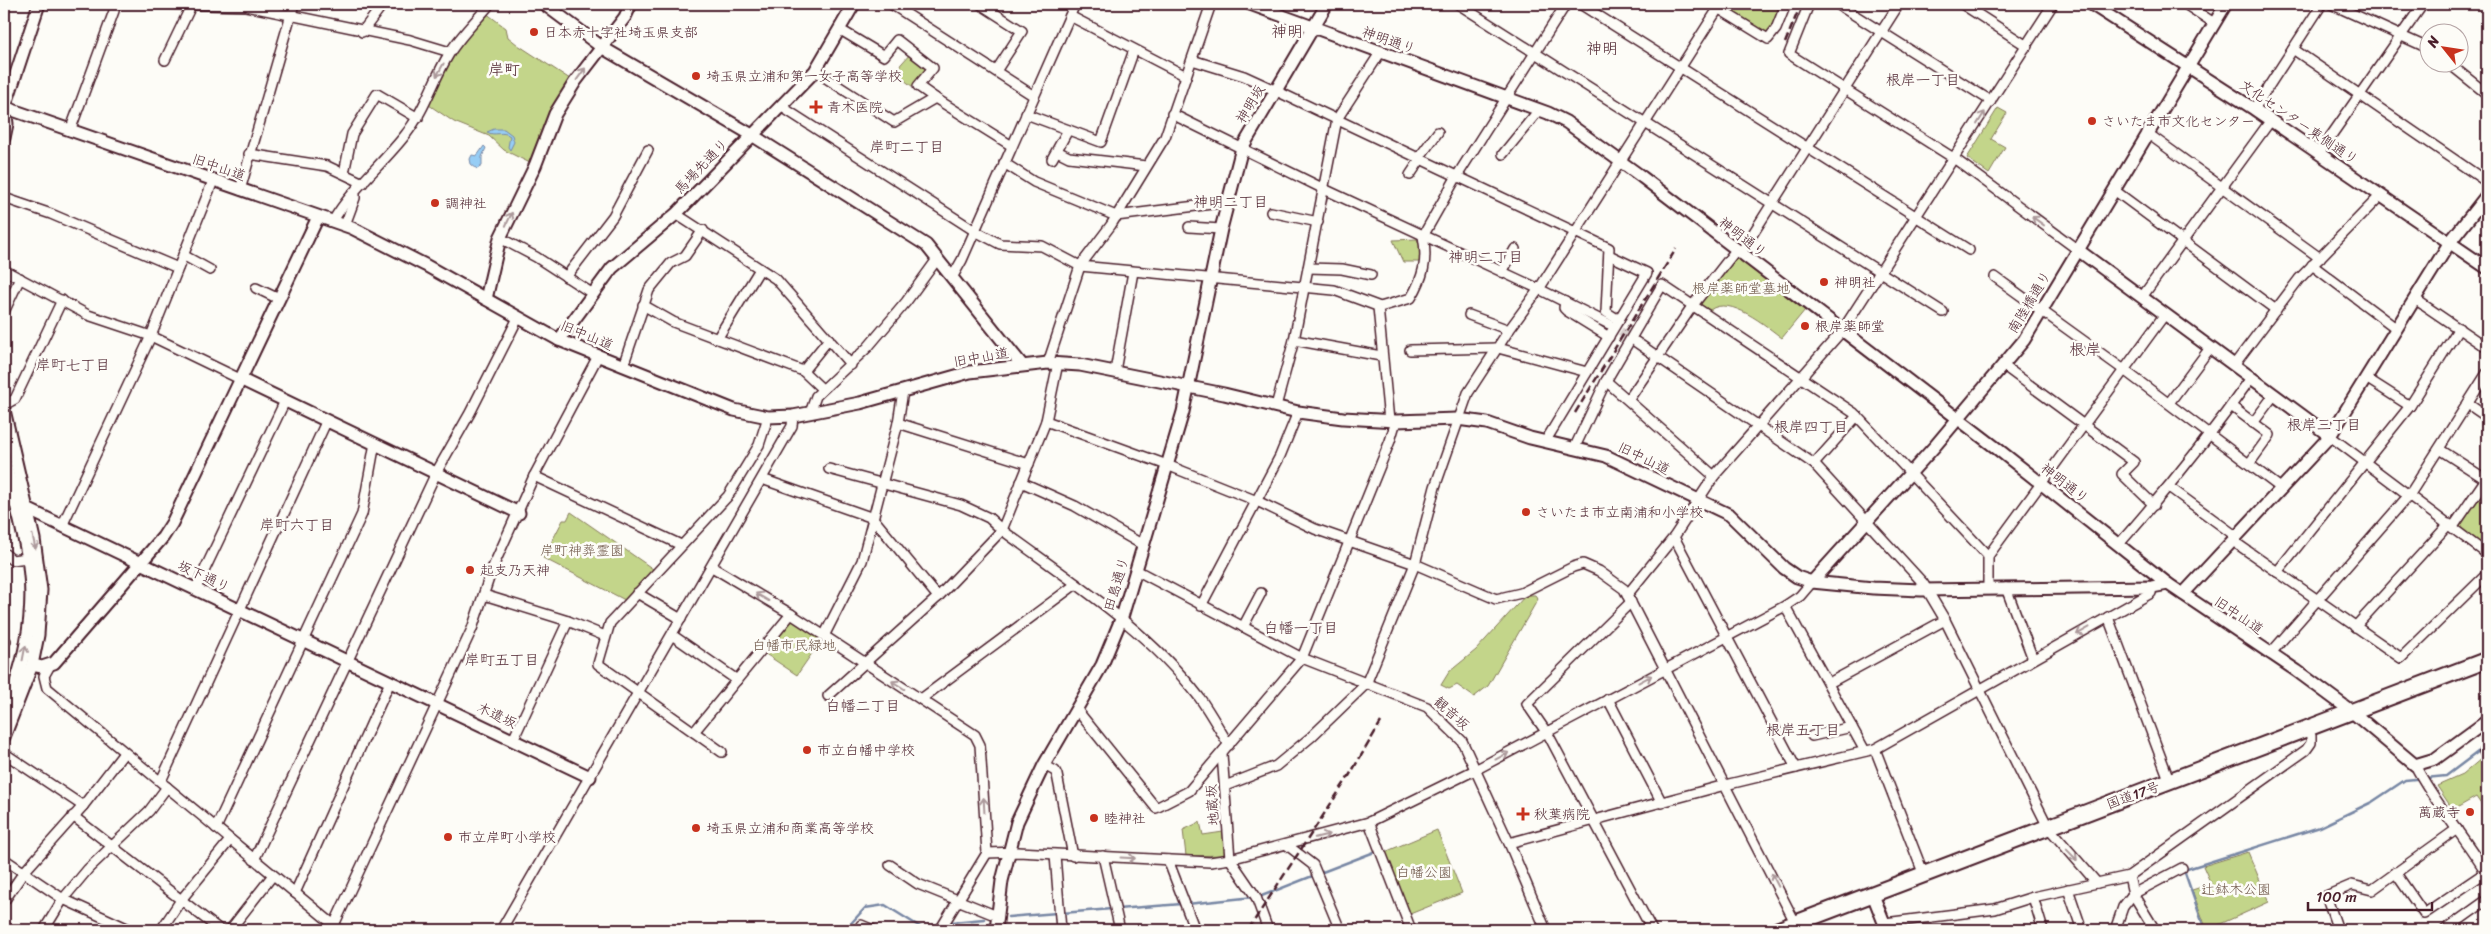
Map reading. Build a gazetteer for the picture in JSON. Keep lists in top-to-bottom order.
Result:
{
  "streets": {
    "highway": ["国道17号"],
    "street": [
      "神明通り",
      "神明坂",
      "文化センター東側通り",
      "馬場先通り",
      "旧中山道",
      "南陸橋通り",
      "坂下通り",
      "田島通り",
      "観音坂",
      "木遣坂",
      "地蔵坂"
    ]
  },
  "crossings": [
    ["神明通り", "神明坂"],
    ["神明通り", "旧中山道"],
    ["神明通り", "南陸橋通り"],
    ["神明坂", "田島通り"],
    ["文化センター東側通り", "南陸橋通り"],
    ["馬場先通り", "旧中山道"],
    ["旧中山道", "南陸橋通り"],
    ["旧中山道", "田島通り"],
    ["旧中山道", "国道17号"],
    ["坂下通り", "木遣坂"],
    ["田島通り", "観音坂"]
  ],
  "districts": [
    "神明",
    "神明",
    "岸町",
    "根岸一丁目",
    "岸町二丁目",
    "神明二丁目",
    "神明二丁目",
    "根岸",
    "岸町七丁目",
    "根岸三丁目",
    "根岸四丁目",
    "岸町六丁目",
    "白幡一丁目",
    "岸町五丁目",
    "白幡二丁目",
    "根岸五丁目"
  ],
  "parks": [
    "根岸薬師堂墓地",
    "岸町神葬霊園",
    "白幡市民緑地",
    "白幡公園",
    "辻鉢木公園"
  ],
  "places": {
    "other": [
      "日本赤十字社埼玉県支部",
      "埼玉県立浦和第一女子高等学校",
      "さいたま市文化センター",
      "調神社",
      "神明社",
      "根岸薬師堂",
      "さいたま市立南浦和小学校",
      "起支乃天神",
      "市立白幡中学校",
      "萬蔵寺",
      "睦神社",
      "埼玉県立浦和商業高等学校",
      "市立岸町小学校"
    ],
    "health": ["青木医院", "秋葉病院"]
  },
  "scale_bar": "100 m",
  "north": "top left"
}
